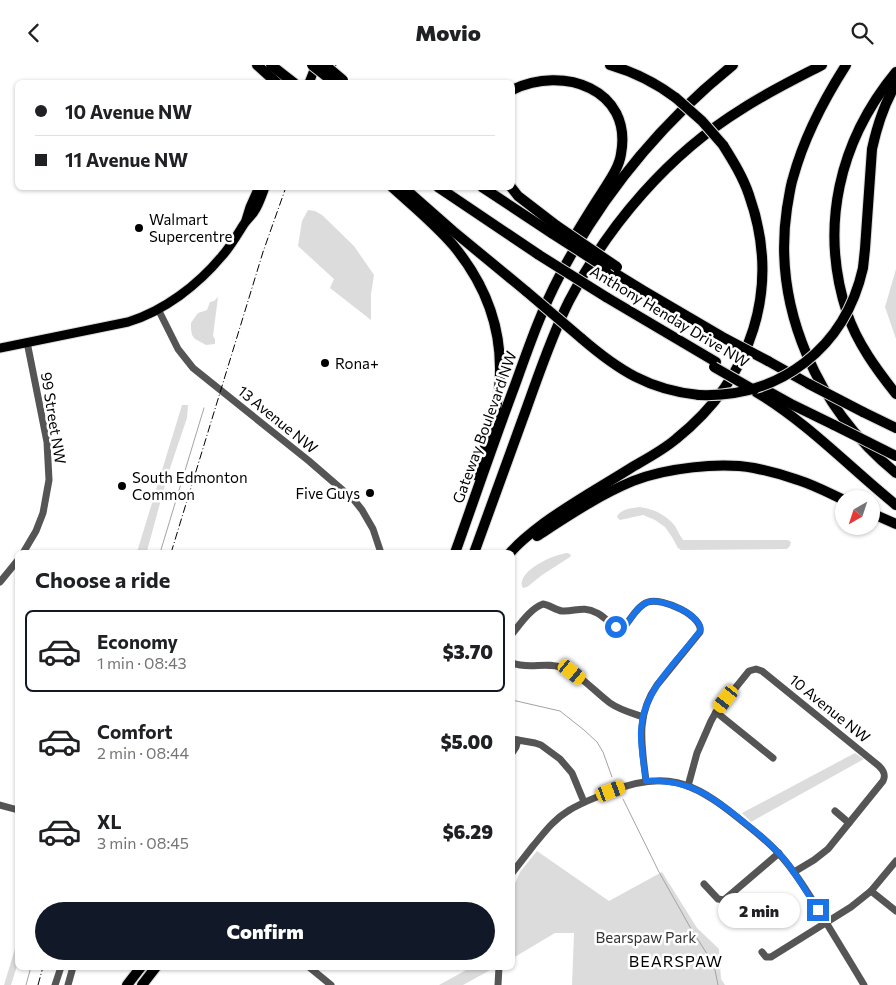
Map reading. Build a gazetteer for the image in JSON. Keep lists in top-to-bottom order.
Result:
{
  "streets": {
    "highway": ["Anthony Henday Drive NW", "Gateway Boulevard NW"],
    "street": ["99 Street NW", "13 Avenue NW", "10 Avenue NW"]
  },
  "districts": ["BEARSPAW"],
  "parks": ["Bearspaw Park"],
  "places": [
    "Walmart Supercentre",
    "Rona+",
    "South Edmonton Common",
    "Five Guys"
  ],
  "north": "bottom left",
  "page": {
    "header": "Movio",
    "banner": ["10 Avenue NW", "11 Avenue NW"],
    "heading": "Choose a ride",
    "list": [
      {
        "name": "Economy",
        "note": "1 min · 08:43",
        "value": "$3.70"
      },
      {
        "name": "Comfort",
        "note": "2 min · 08:44",
        "value": "$5.00"
      },
      {
        "name": "XL",
        "note": "3 min · 08:45",
        "value": "$6.29"
      }
    ],
    "buttons": "Confirm",
    "bubble": "2 min"
  }
}
